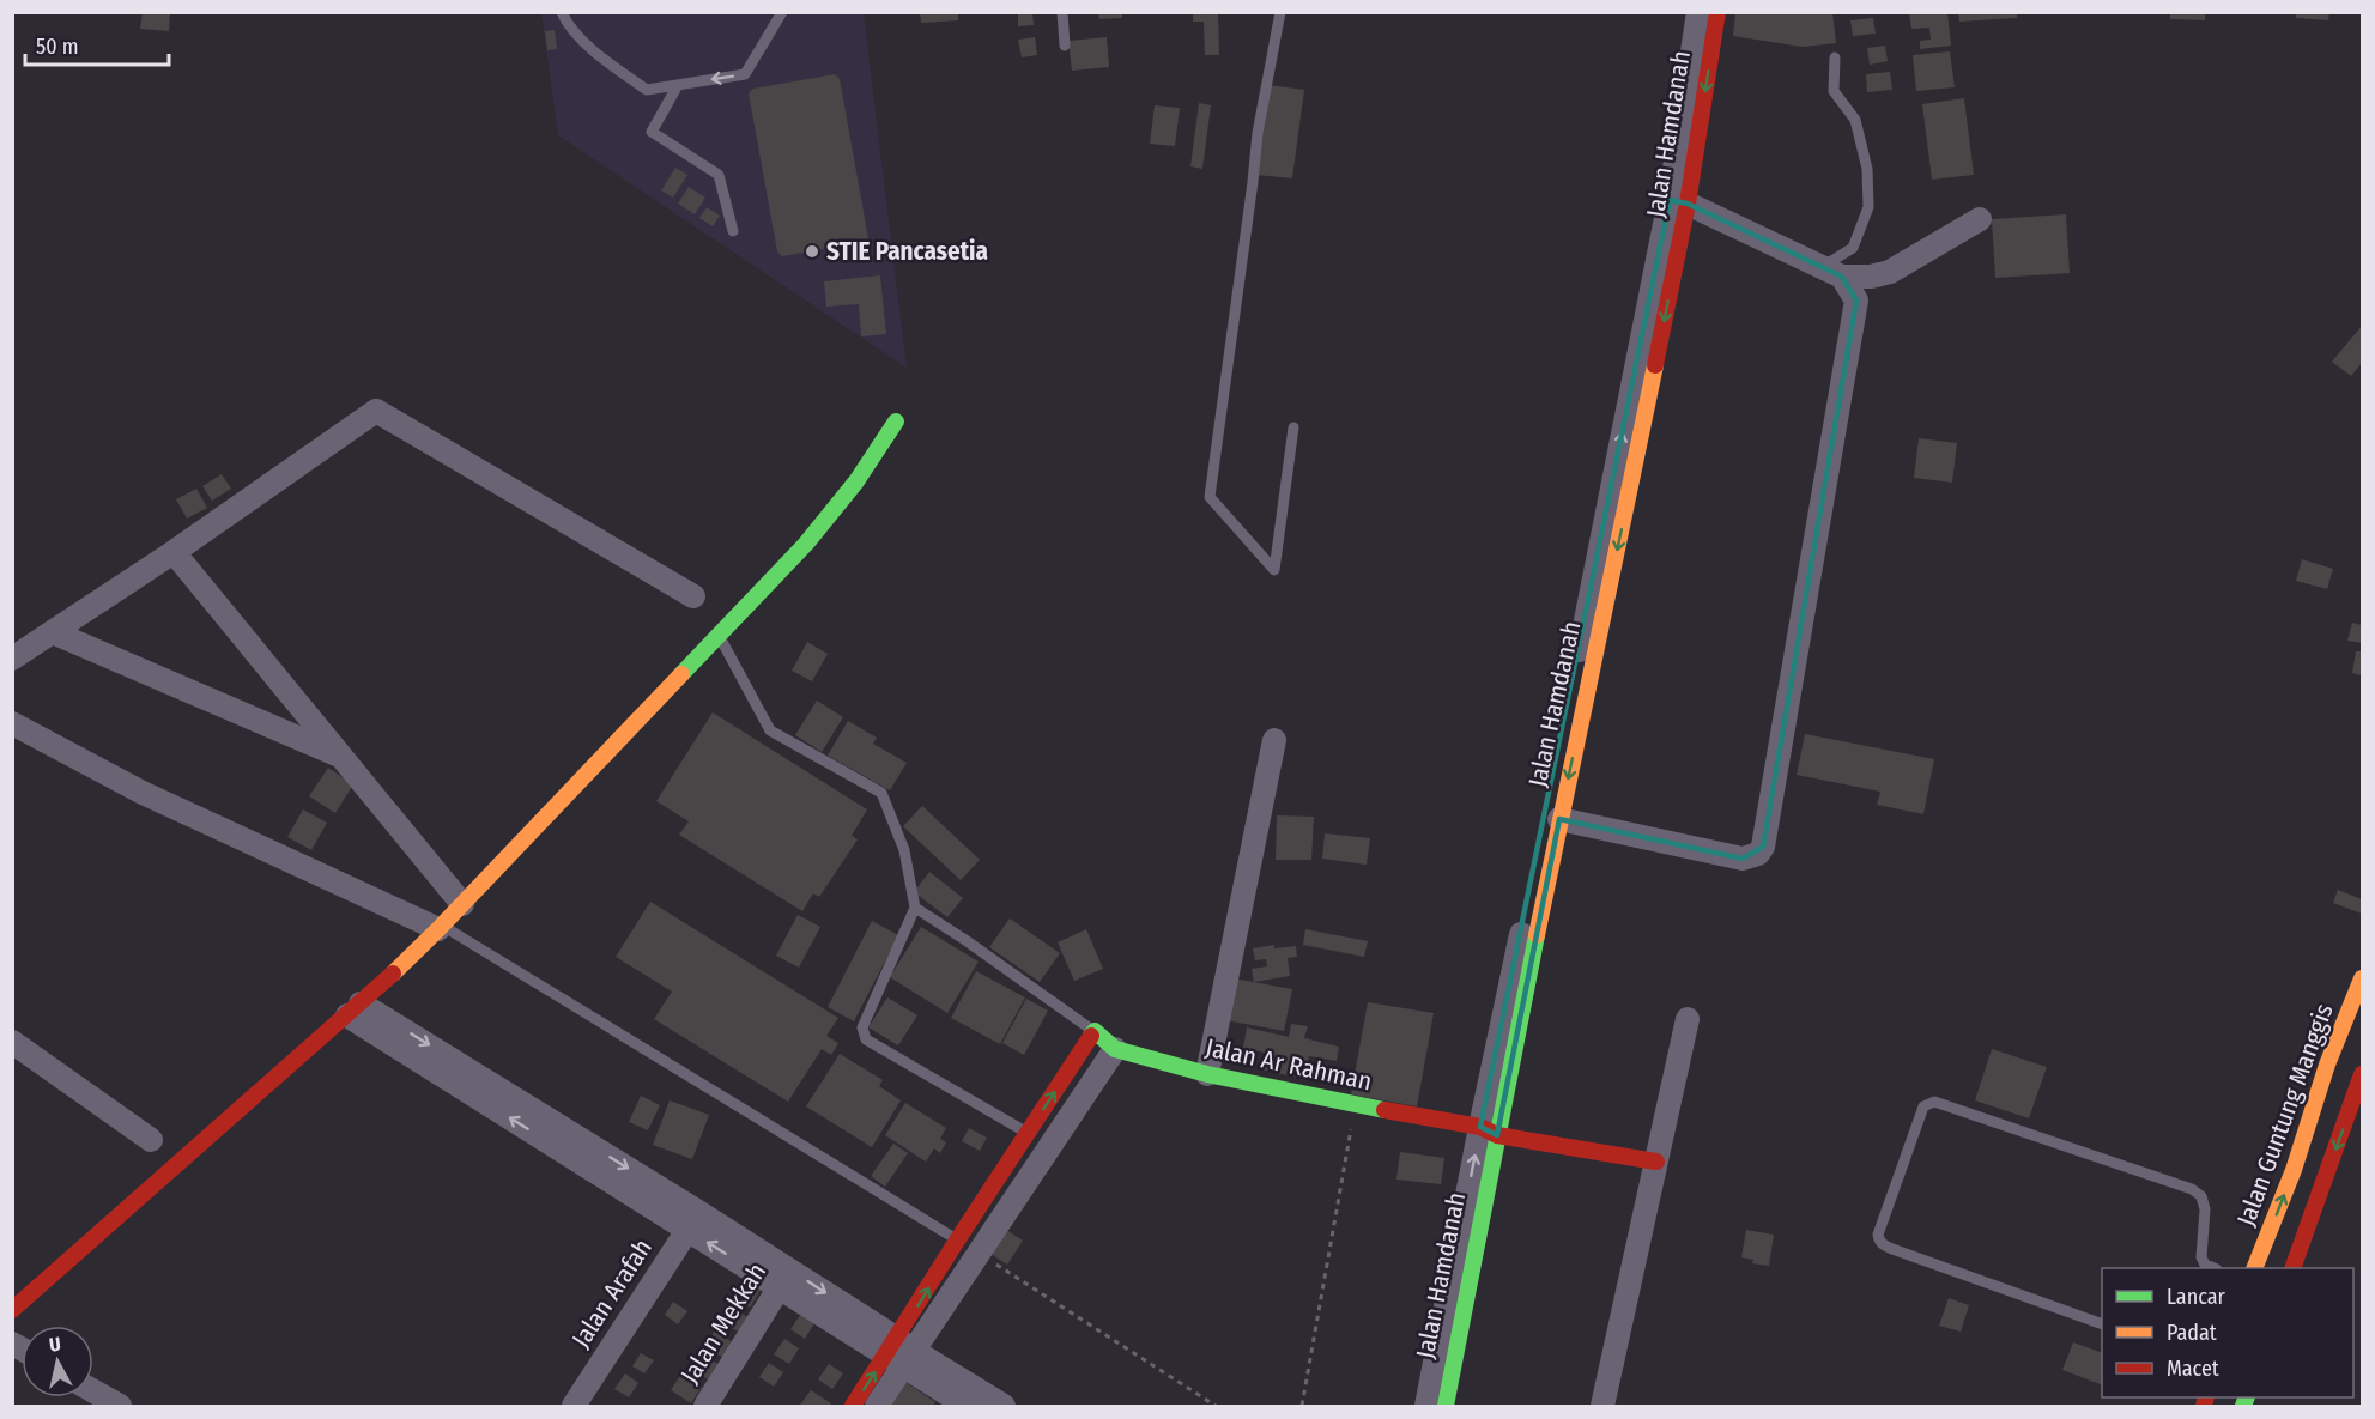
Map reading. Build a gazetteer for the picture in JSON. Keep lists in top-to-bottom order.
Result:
{
  "streets": {
    "street": [
      "Jalan Hamdanah",
      "Jalan Ar Rahman",
      "Jalan Guntung Manggis",
      "Jalan Arafah",
      "Jalan Mekkah"
    ]
  },
  "crossings": [
    ["Jalan Hamdanah", "Jalan Ar Rahman"]
  ],
  "places": ["STIE Pancasetia"],
  "legend": ["Lancar", "Padat", "Macet"],
  "scale_bar": "50 m",
  "north": "top"
}
